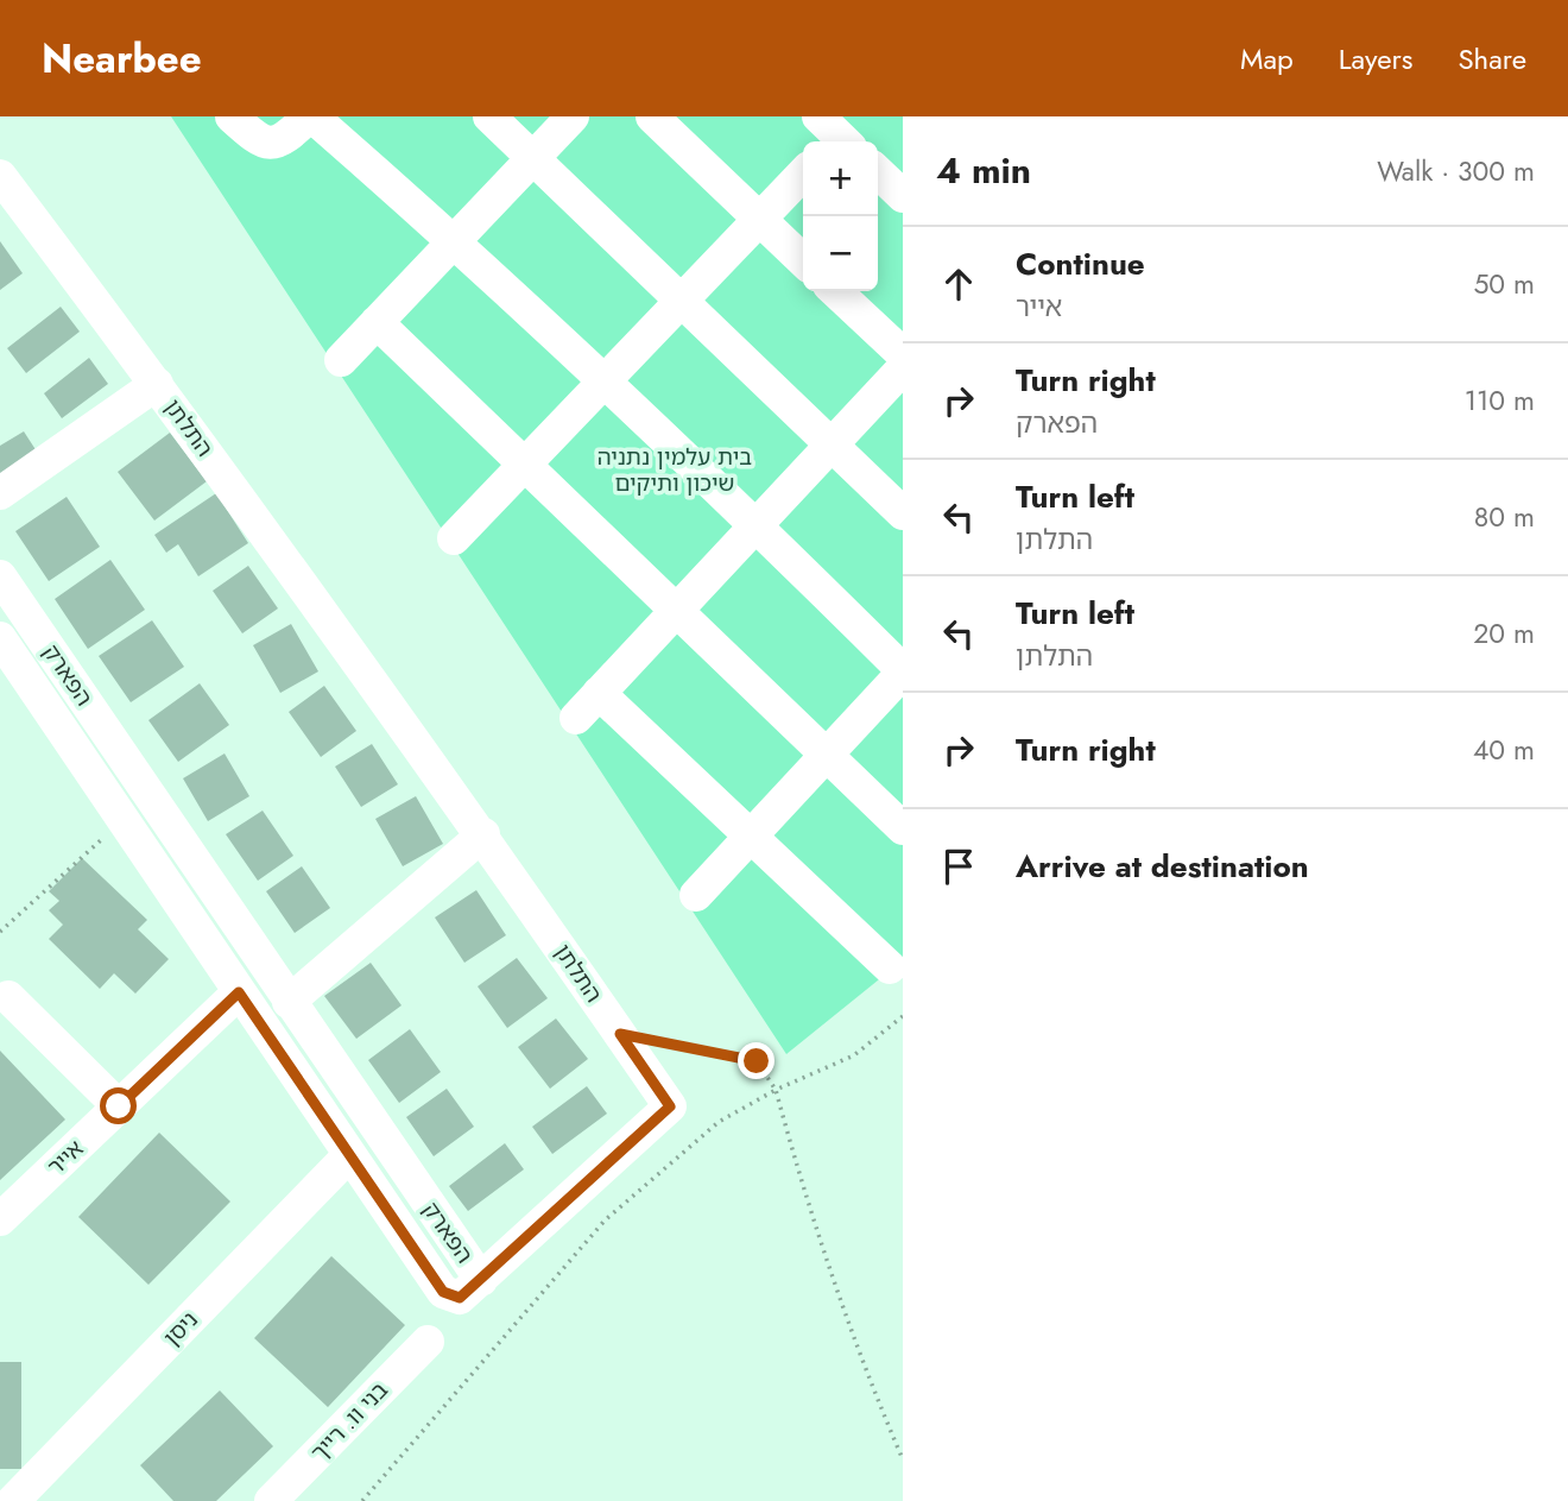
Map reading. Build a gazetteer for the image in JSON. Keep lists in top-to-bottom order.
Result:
{
  "streets": {
    "street": [
      "התלתן",
      "הפארק",
      "אייר",
      "ניסן",
      "בני וו. רייך"
    ]
  },
  "crossings": [
    ["התלתן", "הפארק"],
    ["הפארק", "אייר"],
    ["הפארק", "ניסן"]
  ],
  "parks": ["בית עלמין נתניה שיכון ותיקים"],
  "page": {
    "header": "Nearbee",
    "nav": ["Map", "Layers", "Share"],
    "heading": ["4 min", "Walk · 300 m"],
    "map_buttons": ["+", "−"],
    "list": [
      ["Continue", "אייר", "50 m"],
      ["Turn right", "הפארק", "110 m"],
      ["Turn left", "התלתן", "80 m"],
      ["Turn left", "התלתן", "20 m"],
      ["Turn right", "40 m"],
      "Arrive at destination"
    ]
  }
}
